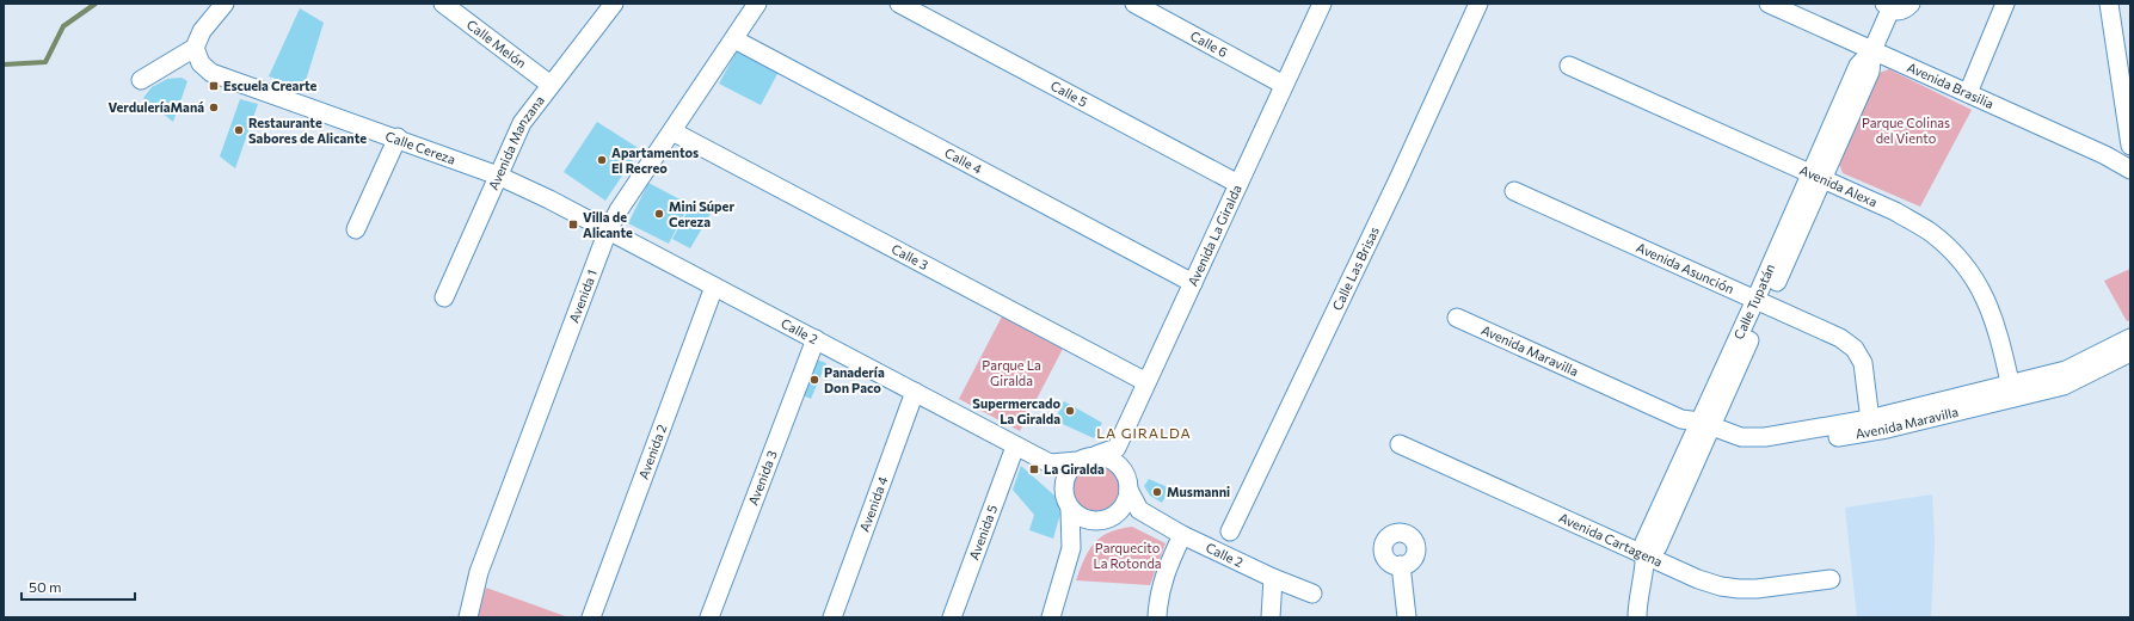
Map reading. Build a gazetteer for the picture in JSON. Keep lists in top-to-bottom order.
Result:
{
  "streets": {
    "street": [
      "Calle Melón",
      "Calle 6",
      "Avenida Brasilia",
      "Calle 5",
      "Avenida Manzana",
      "Calle Cereza",
      "Calle 4",
      "Avenida Alexa",
      "Avenida La Giralda",
      "Calle 3",
      "Calle Las Brisas",
      "Avenida Asunción",
      "Avenida 1",
      "Calle Tupatán",
      "Calle 2",
      "Avenida Maravilla",
      "Avenida 2",
      "Avenida 3",
      "Avenida 4",
      "Avenida 5",
      "Avenida Cartagena"
    ]
  },
  "crossings": [
    ["Calle Melón", "Avenida Manzana"],
    ["Calle 6", "Avenida La Giralda"],
    ["Avenida Brasilia", "Calle Tupatán"],
    ["Calle 5", "Avenida La Giralda"],
    ["Avenida Manzana", "Calle Cereza"],
    ["Calle Cereza", "Calle 2"],
    ["Calle 4", "Avenida La Giralda"],
    ["Calle 4", "Avenida 1"],
    ["Avenida Alexa", "Calle Tupatán"],
    ["Avenida Alexa", "Avenida Maravilla"],
    ["Avenida La Giralda", "Calle 3"],
    ["Calle 3", "Avenida 1"],
    ["Avenida Asunción", "Calle Tupatán"],
    ["Avenida Asunción", "Avenida Maravilla"],
    ["Avenida 1", "Calle 2"],
    ["Calle Tupatán", "Avenida Maravilla"],
    ["Calle Tupatán", "Avenida Cartagena"],
    ["Calle 2", "Avenida 2"],
    ["Calle 2", "Avenida 3"],
    ["Calle 2", "Avenida 4"],
    ["Calle 2", "Avenida 5"]
  ],
  "districts": ["LA GIRALDA"],
  "parks": ["Parque Colinas del Viento", "Parque La Giralda", "Parquecito La Rotonda"],
  "places": {
    "transit": ["Escuela Crearte", "Villa de Alicante", "La Giralda"],
    "other": [
      "VerduleríaManá",
      "Restaurante Sabores de Alicante",
      "Apartamentos El Recreo",
      "Mini Súper Cereza",
      "Panadería Don Paco",
      "Supermercado La Giralda",
      "Musmanni"
    ]
  },
  "scale_bar": "50 m"
}
